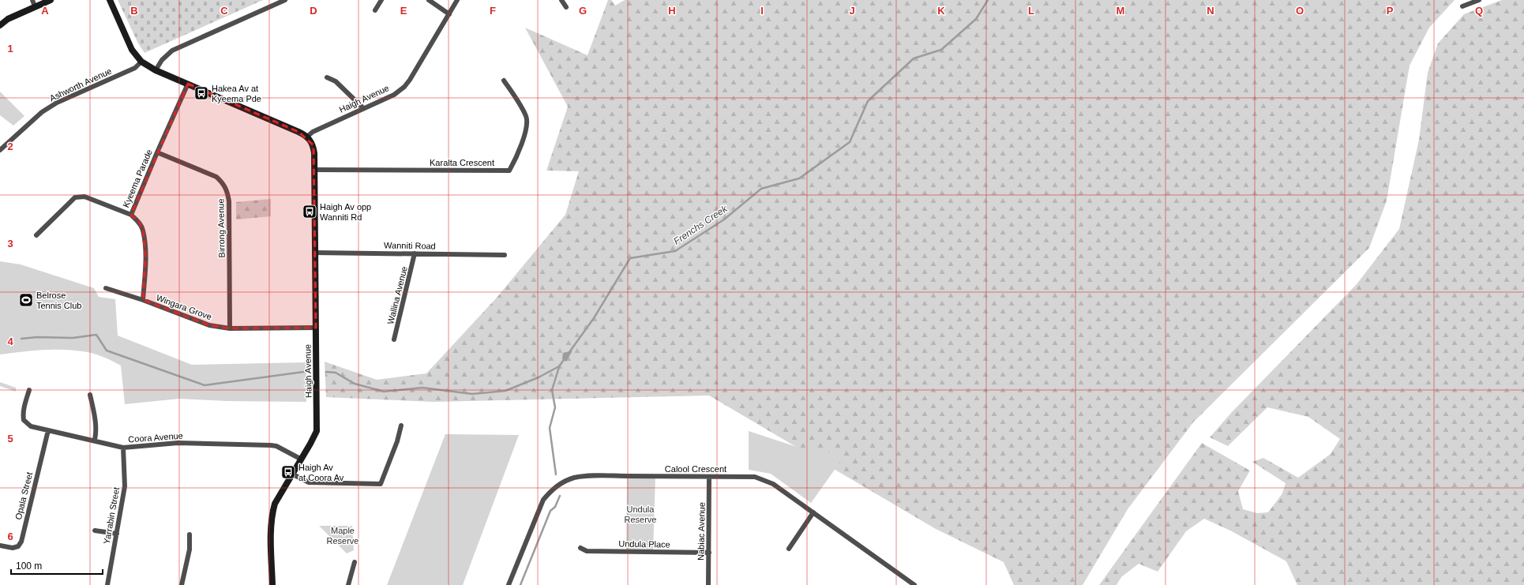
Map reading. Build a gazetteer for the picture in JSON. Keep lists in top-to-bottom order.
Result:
{
  "streets": {
    "street": [
      "Ashworth Avenue",
      "Haigh Avenue",
      "Karalta Crescent",
      "Kyeema Parade",
      "Birrong Avenue",
      "Wanniti Road",
      "Wallina Avenue",
      "Wingara Grove",
      "Coora Avenue",
      "Calool Crescent",
      "Opala Street",
      "Yarrabin Street",
      "Nabiac Avenue",
      "Undula Place"
    ]
  },
  "crossings": [
    ["Haigh Avenue", "Karalta Crescent"],
    ["Haigh Avenue", "Wanniti Road"],
    ["Haigh Avenue", "Wingara Grove"],
    ["Haigh Avenue", "Coora Avenue"],
    ["Kyeema Parade", "Birrong Avenue"],
    ["Kyeema Parade", "Wingara Grove"],
    ["Birrong Avenue", "Wingara Grove"],
    ["Wanniti Road", "Wallina Avenue"],
    ["Coora Avenue", "Opala Street"],
    ["Coora Avenue", "Yarrabin Street"],
    ["Calool Crescent", "Nabiac Avenue"],
    ["Nabiac Avenue", "Undula Place"]
  ],
  "water": ["Frenchs Creek"],
  "parks": ["Undula Reserve", "Maple Reserve"],
  "places": {
    "bus stop": ["Hakea Av at Kyeema Pde", "Haigh Av opp Wanniti Rd", "Haigh Av at Coora Av"],
    "sports": ["Belrose Tennis Club"]
  },
  "scale_bar": "100 m",
  "grid": {
    "columns": [
      "A",
      "B",
      "C",
      "D",
      "E",
      "F",
      "G",
      "H",
      "I",
      "J",
      "K",
      "L",
      "M",
      "N",
      "O",
      "P",
      "Q"
    ],
    "rows": [
      "1",
      "2",
      "3",
      "4",
      "5",
      "6"
    ]
  }
}
